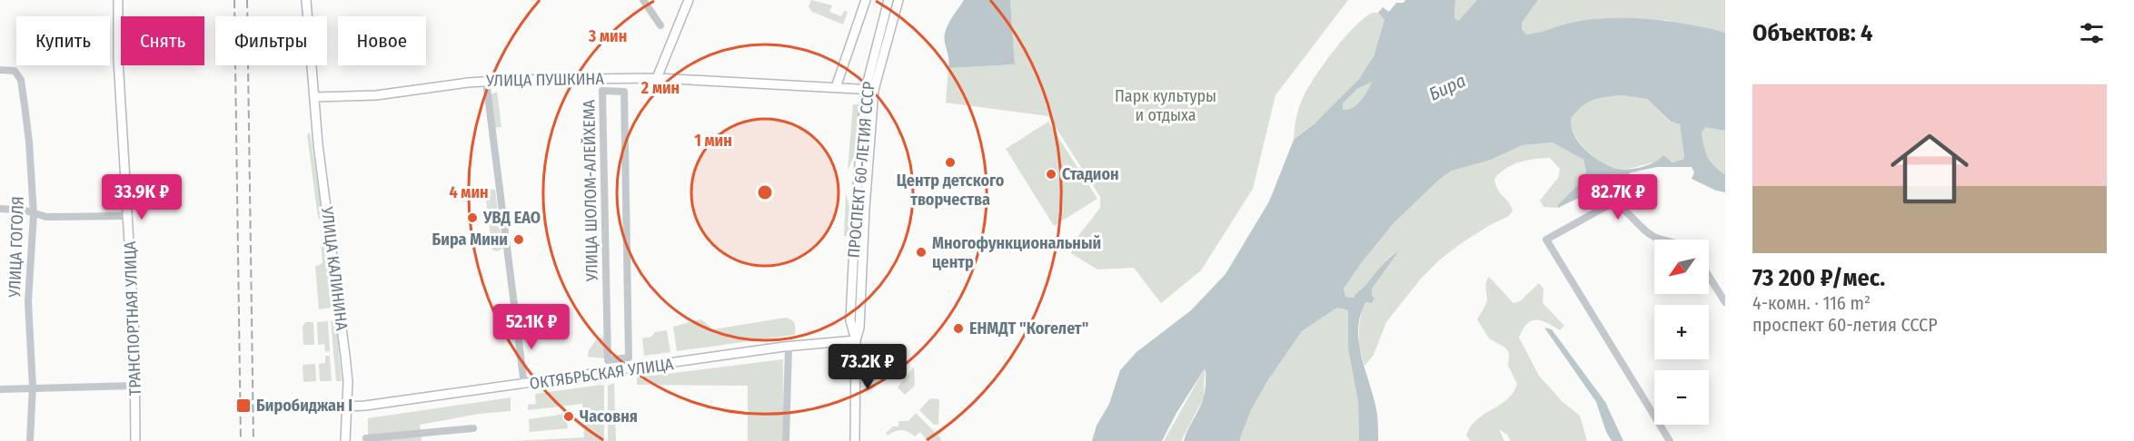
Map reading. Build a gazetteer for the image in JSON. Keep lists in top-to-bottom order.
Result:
{
  "streets": {
    "main road": [
      "УЛИЦА ПУШКИНА",
      "ПРОСПЕКТ 60-ЛЕТИЯ СССР",
      "УЛИЦА КАЛИНИНА",
      "ТРАНСПОРТНАЯ УЛИЦА",
      "ОКТЯБРЬСКАЯ УЛИЦА"
    ],
    "street": ["УЛИЦА ШОЛОМ-АЛЕЙХЕМА", "УЛИЦА ГОГОЛЯ"]
  },
  "crossings": [
    ["УЛИЦА ПУШКИНА", "ПРОСПЕКТ 60-ЛЕТИЯ СССР"],
    ["УЛИЦА ПУШКИНА", "УЛИЦА КАЛИНИНА"],
    ["ПРОСПЕКТ 60-ЛЕТИЯ СССР", "ОКТЯБРЬСКАЯ УЛИЦА"],
    ["УЛИЦА КАЛИНИНА", "ОКТЯБРЬСКАЯ УЛИЦА"]
  ],
  "water": ["Бира"],
  "parks": ["Парк культуры и отдыха"],
  "places": {
    "other": [
      "Центр детского творчества",
      "Стадион",
      "УВД ЕАО",
      "Бира Мини",
      "Многофункциональный центр",
      "ЕНМДТ \"Когелет\"",
      "Часовня"
    ],
    "transit": ["Биробиджан I"]
  },
  "north": "bottom left",
  "page": {
    "heading": "Объектов: 4",
    "chip": [
      "Купить",
      "Снять",
      "Фильтры",
      "Новое"
    ],
    "list": [
      {
        "name": "73 200 ₽/мес.",
        "note": "4-комн. · 116 m² · проспект 60-летия СССР"
      }
    ],
    "price": [
      "33.9K ₽",
      "82.7K ₽",
      "52.1K ₽",
      "73.2K ₽"
    ],
    "map_buttons": ["+", "−"]
  },
  "rings": [
    "3 мин",
    "2 мин",
    "1 мин",
    "4 мин"
  ]
}
